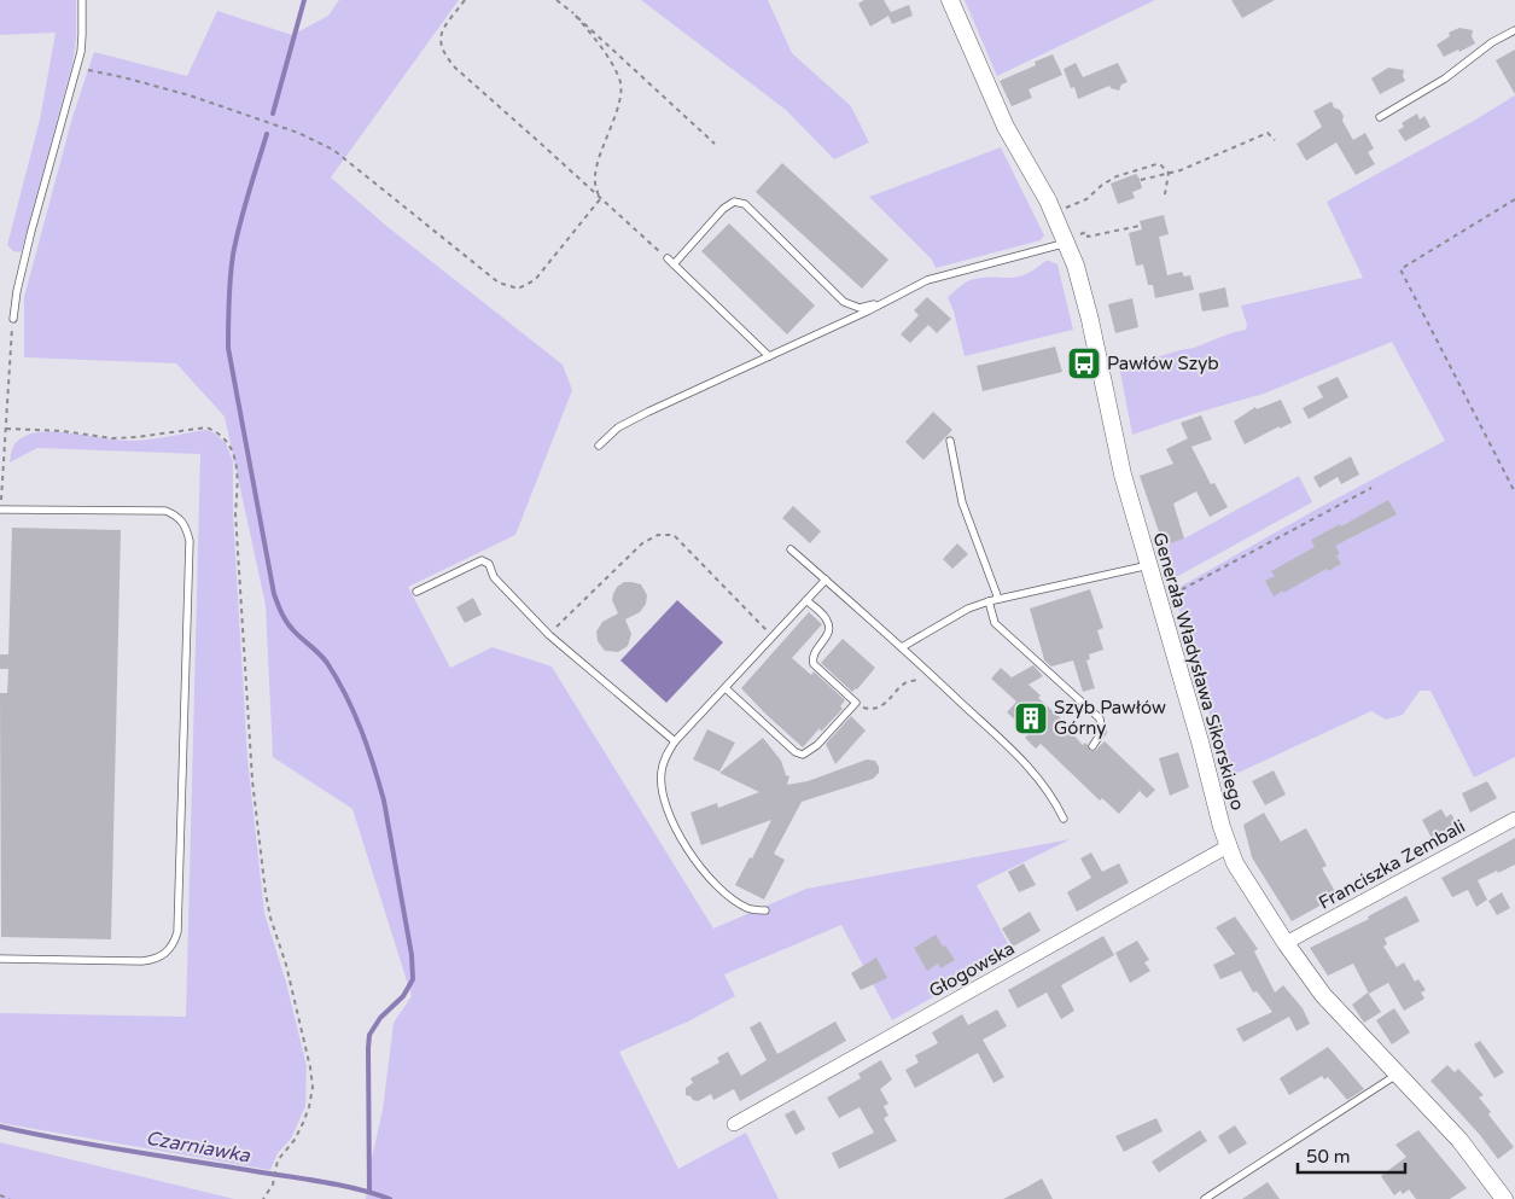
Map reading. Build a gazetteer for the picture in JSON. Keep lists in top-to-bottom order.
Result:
{
  "streets": {
    "street": ["Generała Władysława Sikorskiego", "Franciszka Zembali", "Głogowska"]
  },
  "crossings": [
    ["Generała Władysława Sikorskiego", "Franciszka Zembali"],
    ["Generała Władysława Sikorskiego", "Głogowska"]
  ],
  "water": ["Czarniawka"],
  "places": {
    "bus stop": ["Pawłów Szyb"],
    "building": ["Szyb Pawłów Górny"]
  },
  "scale_bar": "50 m"
}
